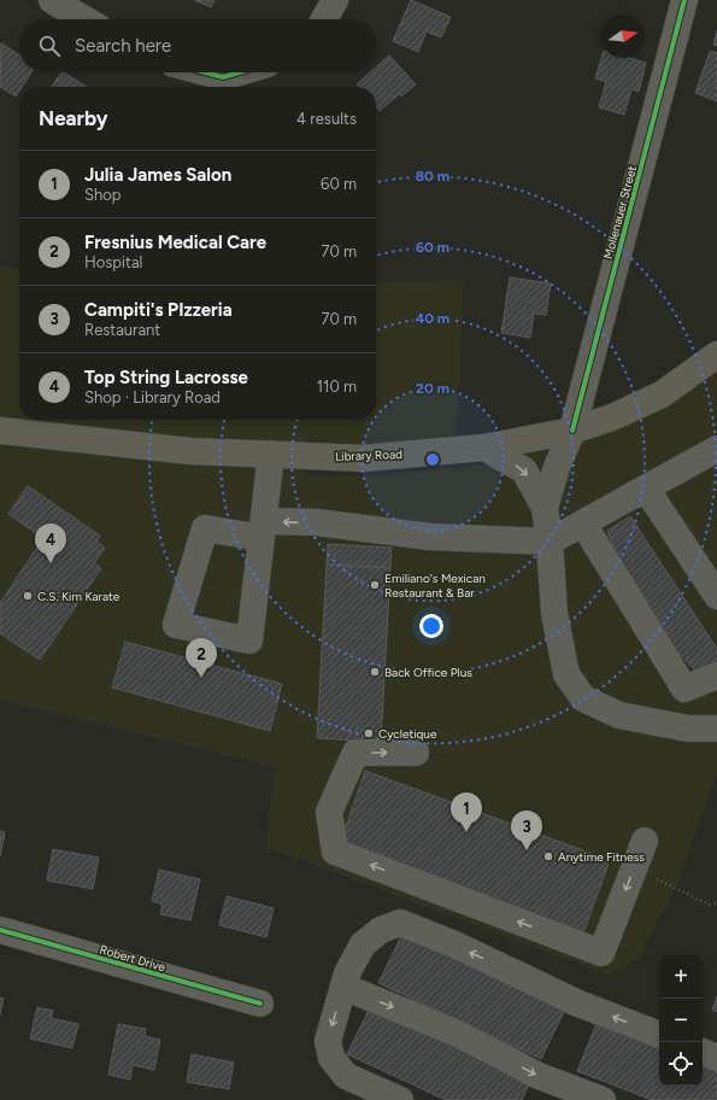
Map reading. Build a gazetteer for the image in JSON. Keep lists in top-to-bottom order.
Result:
{
  "streets": {
    "main road": ["Library Road"],
    "street": ["Mollenauer Street", "Robert Drive"]
  },
  "crossings": [
    ["Mollenauer Street", "Library Road"]
  ],
  "places": [
    "Emiliano's Mexican Restaurant & Bar",
    "C.S. Kim Karate",
    "Back Office Plus",
    "Cycletique",
    "Anytime Fitness"
  ],
  "north": "right",
  "page": {
    "search": "Search here",
    "heading": ["Nearby", "4 results"],
    "list": [
      {
        "mark": "1",
        "name": "Julia James Salon",
        "note": "Shop",
        "value": "60 m"
      },
      {
        "mark": "2",
        "name": "Fresnius Medical Care",
        "note": "Hospital",
        "value": "70 m"
      },
      {
        "mark": "3",
        "name": "Campiti's PIzzeria",
        "note": "Restaurant",
        "value": "70 m"
      },
      {
        "mark": "4",
        "name": "Top String Lacrosse",
        "note": "Shop · Library Road",
        "value": "110 m"
      }
    ],
    "pins": [
      "4",
      "2",
      "1",
      "3"
    ],
    "map_buttons": ["+", "−"]
  },
  "rings": [
    "80 m",
    "60 m",
    "40 m",
    "20 m"
  ]
}
